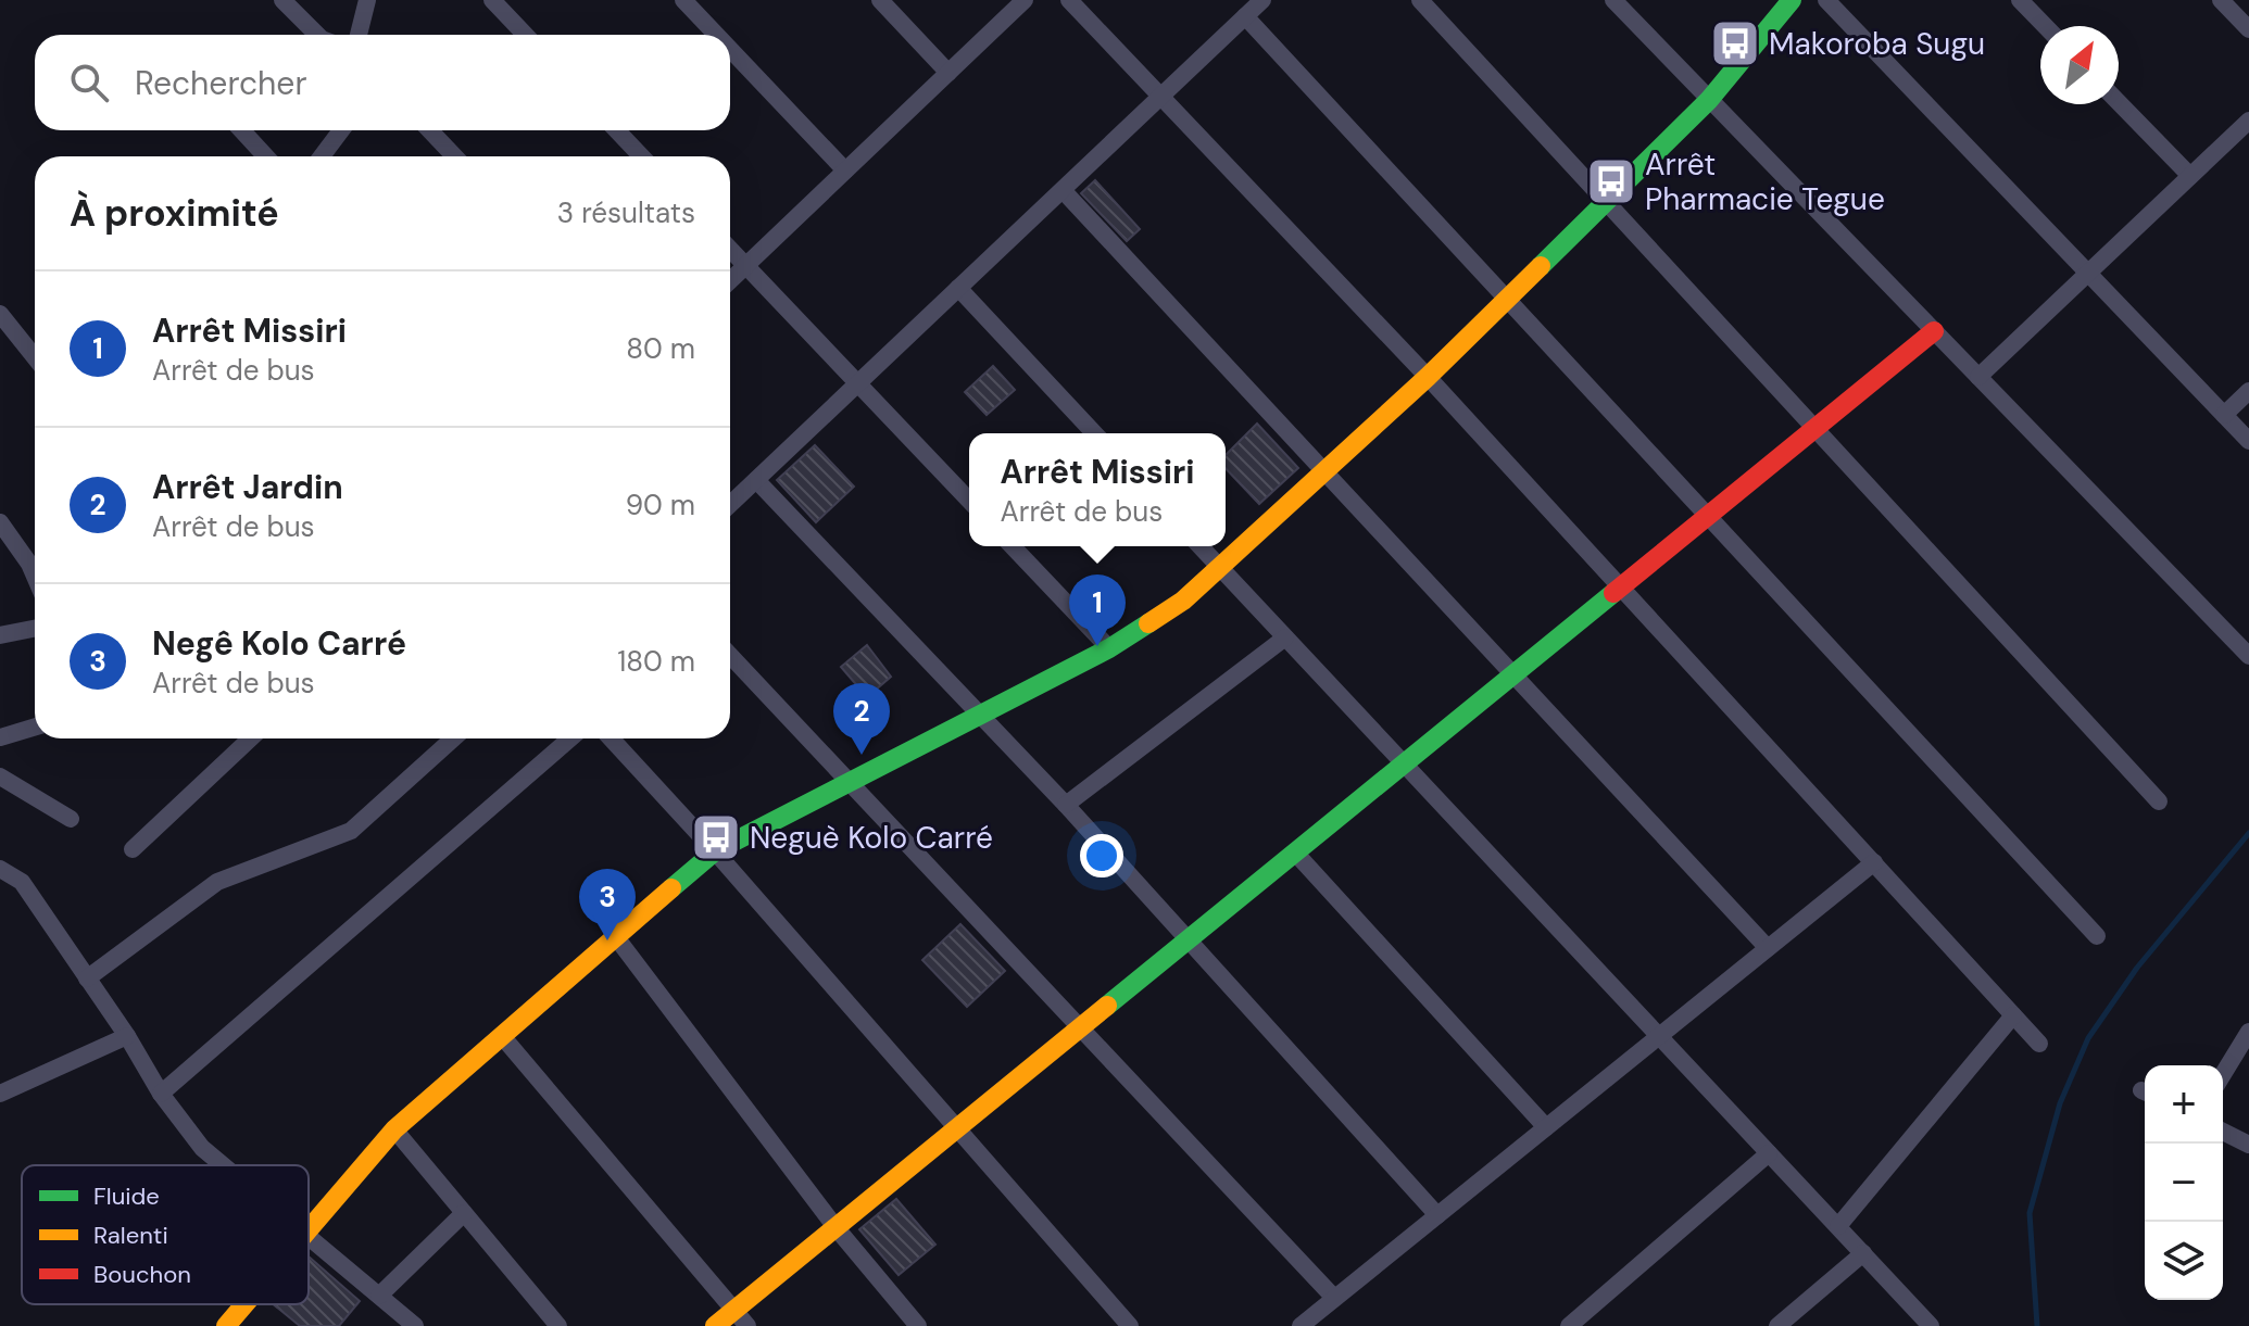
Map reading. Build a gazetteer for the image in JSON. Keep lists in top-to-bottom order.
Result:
{
  "places": {
    "bus stop": ["Makoroba Sugu", "Arrêt Pharmacie Tegue", "Neguè Kolo Carré"]
  },
  "legend": ["Fluide", "Ralenti", "Bouchon"],
  "north": "top right",
  "page": {
    "search": "Rechercher",
    "heading": ["À proximité", "3 résultats"],
    "list": [
      {
        "mark": "1",
        "name": "Arrêt Missiri",
        "note": "Arrêt de bus",
        "value": "80 m"
      },
      {
        "mark": "2",
        "name": "Arrêt Jardin",
        "note": "Arrêt de bus",
        "value": "90 m"
      },
      {
        "mark": "3",
        "name": "Negê Kolo Carré",
        "note": "Arrêt de bus",
        "value": "180 m"
      }
    ],
    "popup": ["Arrêt Missiri", "Arrêt de bus"],
    "pins": ["1", "2", "3"],
    "map_buttons": ["+", "−"]
  }
}
